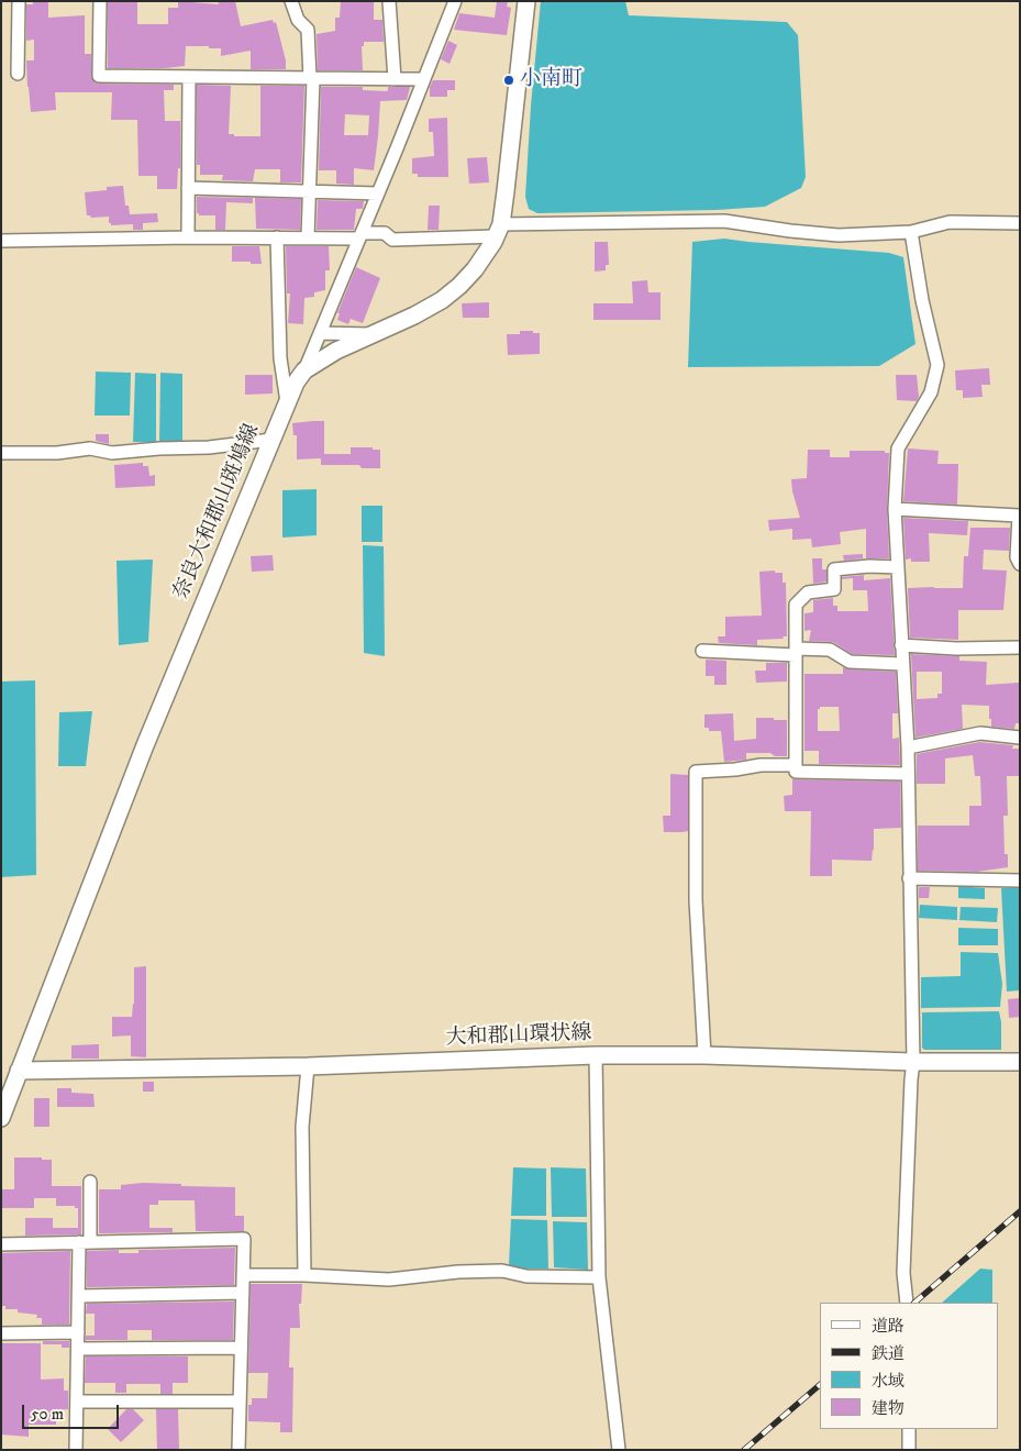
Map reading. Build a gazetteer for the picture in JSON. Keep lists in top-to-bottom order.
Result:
{
  "streets": {
    "main road": ["奈良大和郡山斑鳩線", "大和郡山環状線"]
  },
  "crossings": [
    ["奈良大和郡山斑鳩線", "大和郡山環状線"]
  ],
  "places": ["小南町"],
  "legend": [
    "道路",
    "鉄道",
    "水域",
    "建物"
  ],
  "scale_bar": "50 m"
}
